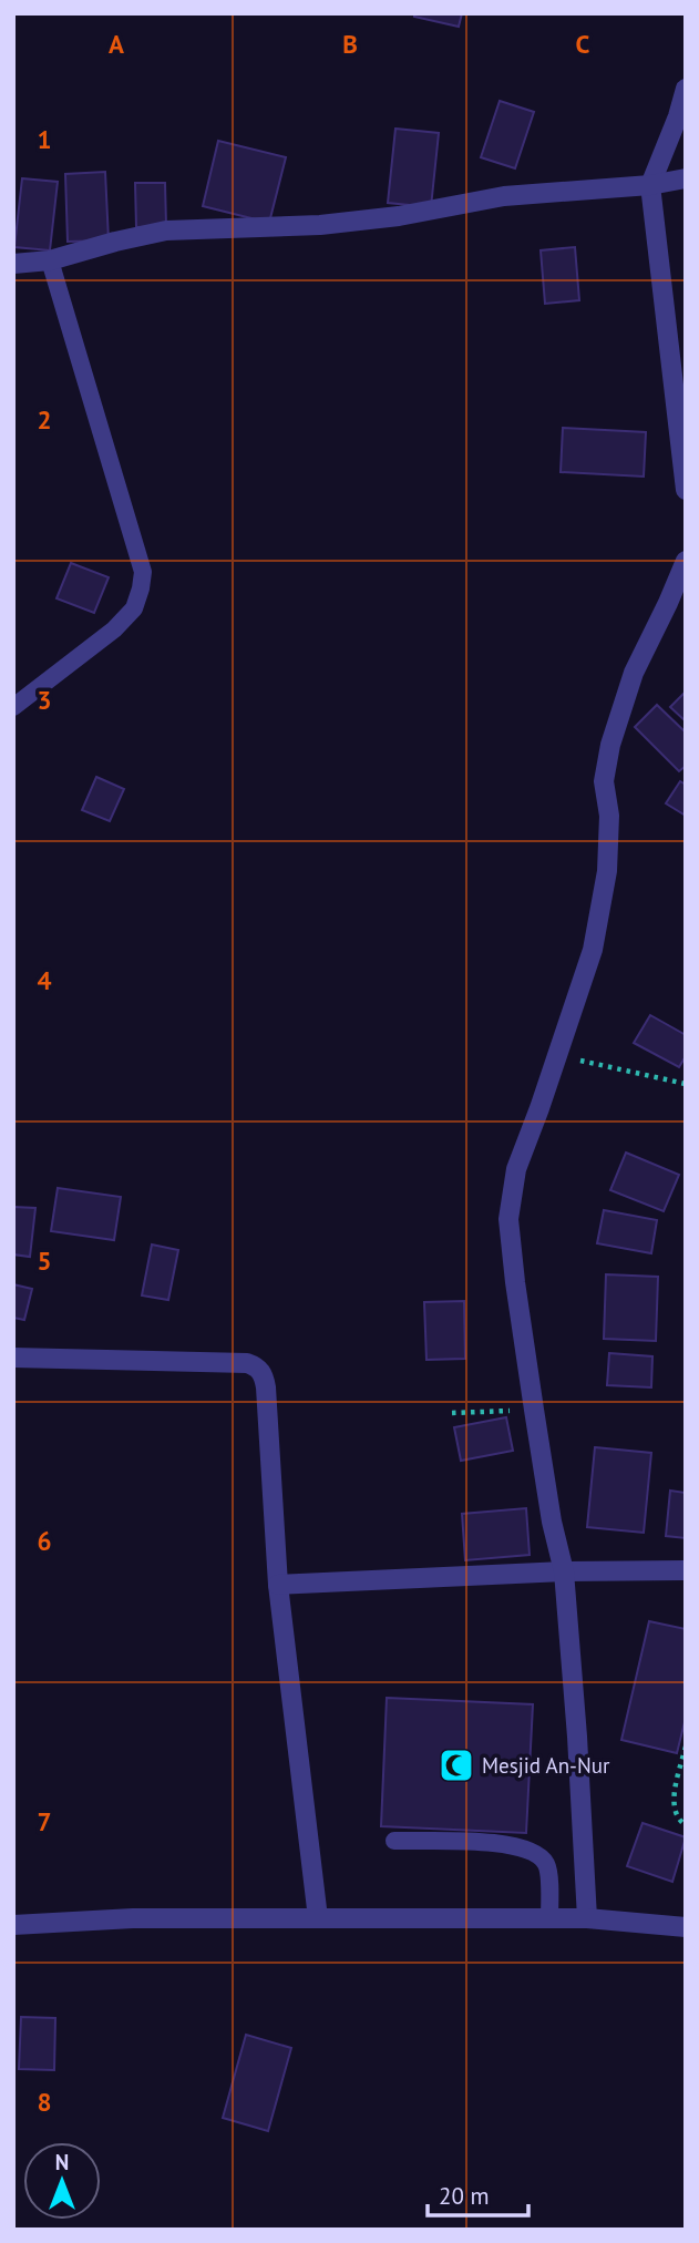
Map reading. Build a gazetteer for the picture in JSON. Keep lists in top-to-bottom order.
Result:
{
  "places": {
    "mosque": ["Mesjid An-Nur"]
  },
  "scale_bar": "20 m",
  "north": "top",
  "grid": {
    "columns": ["A", "B", "C"],
    "rows": [
      "1",
      "2",
      "3",
      "4",
      "5",
      "6",
      "7",
      "8"
    ]
  }
}
